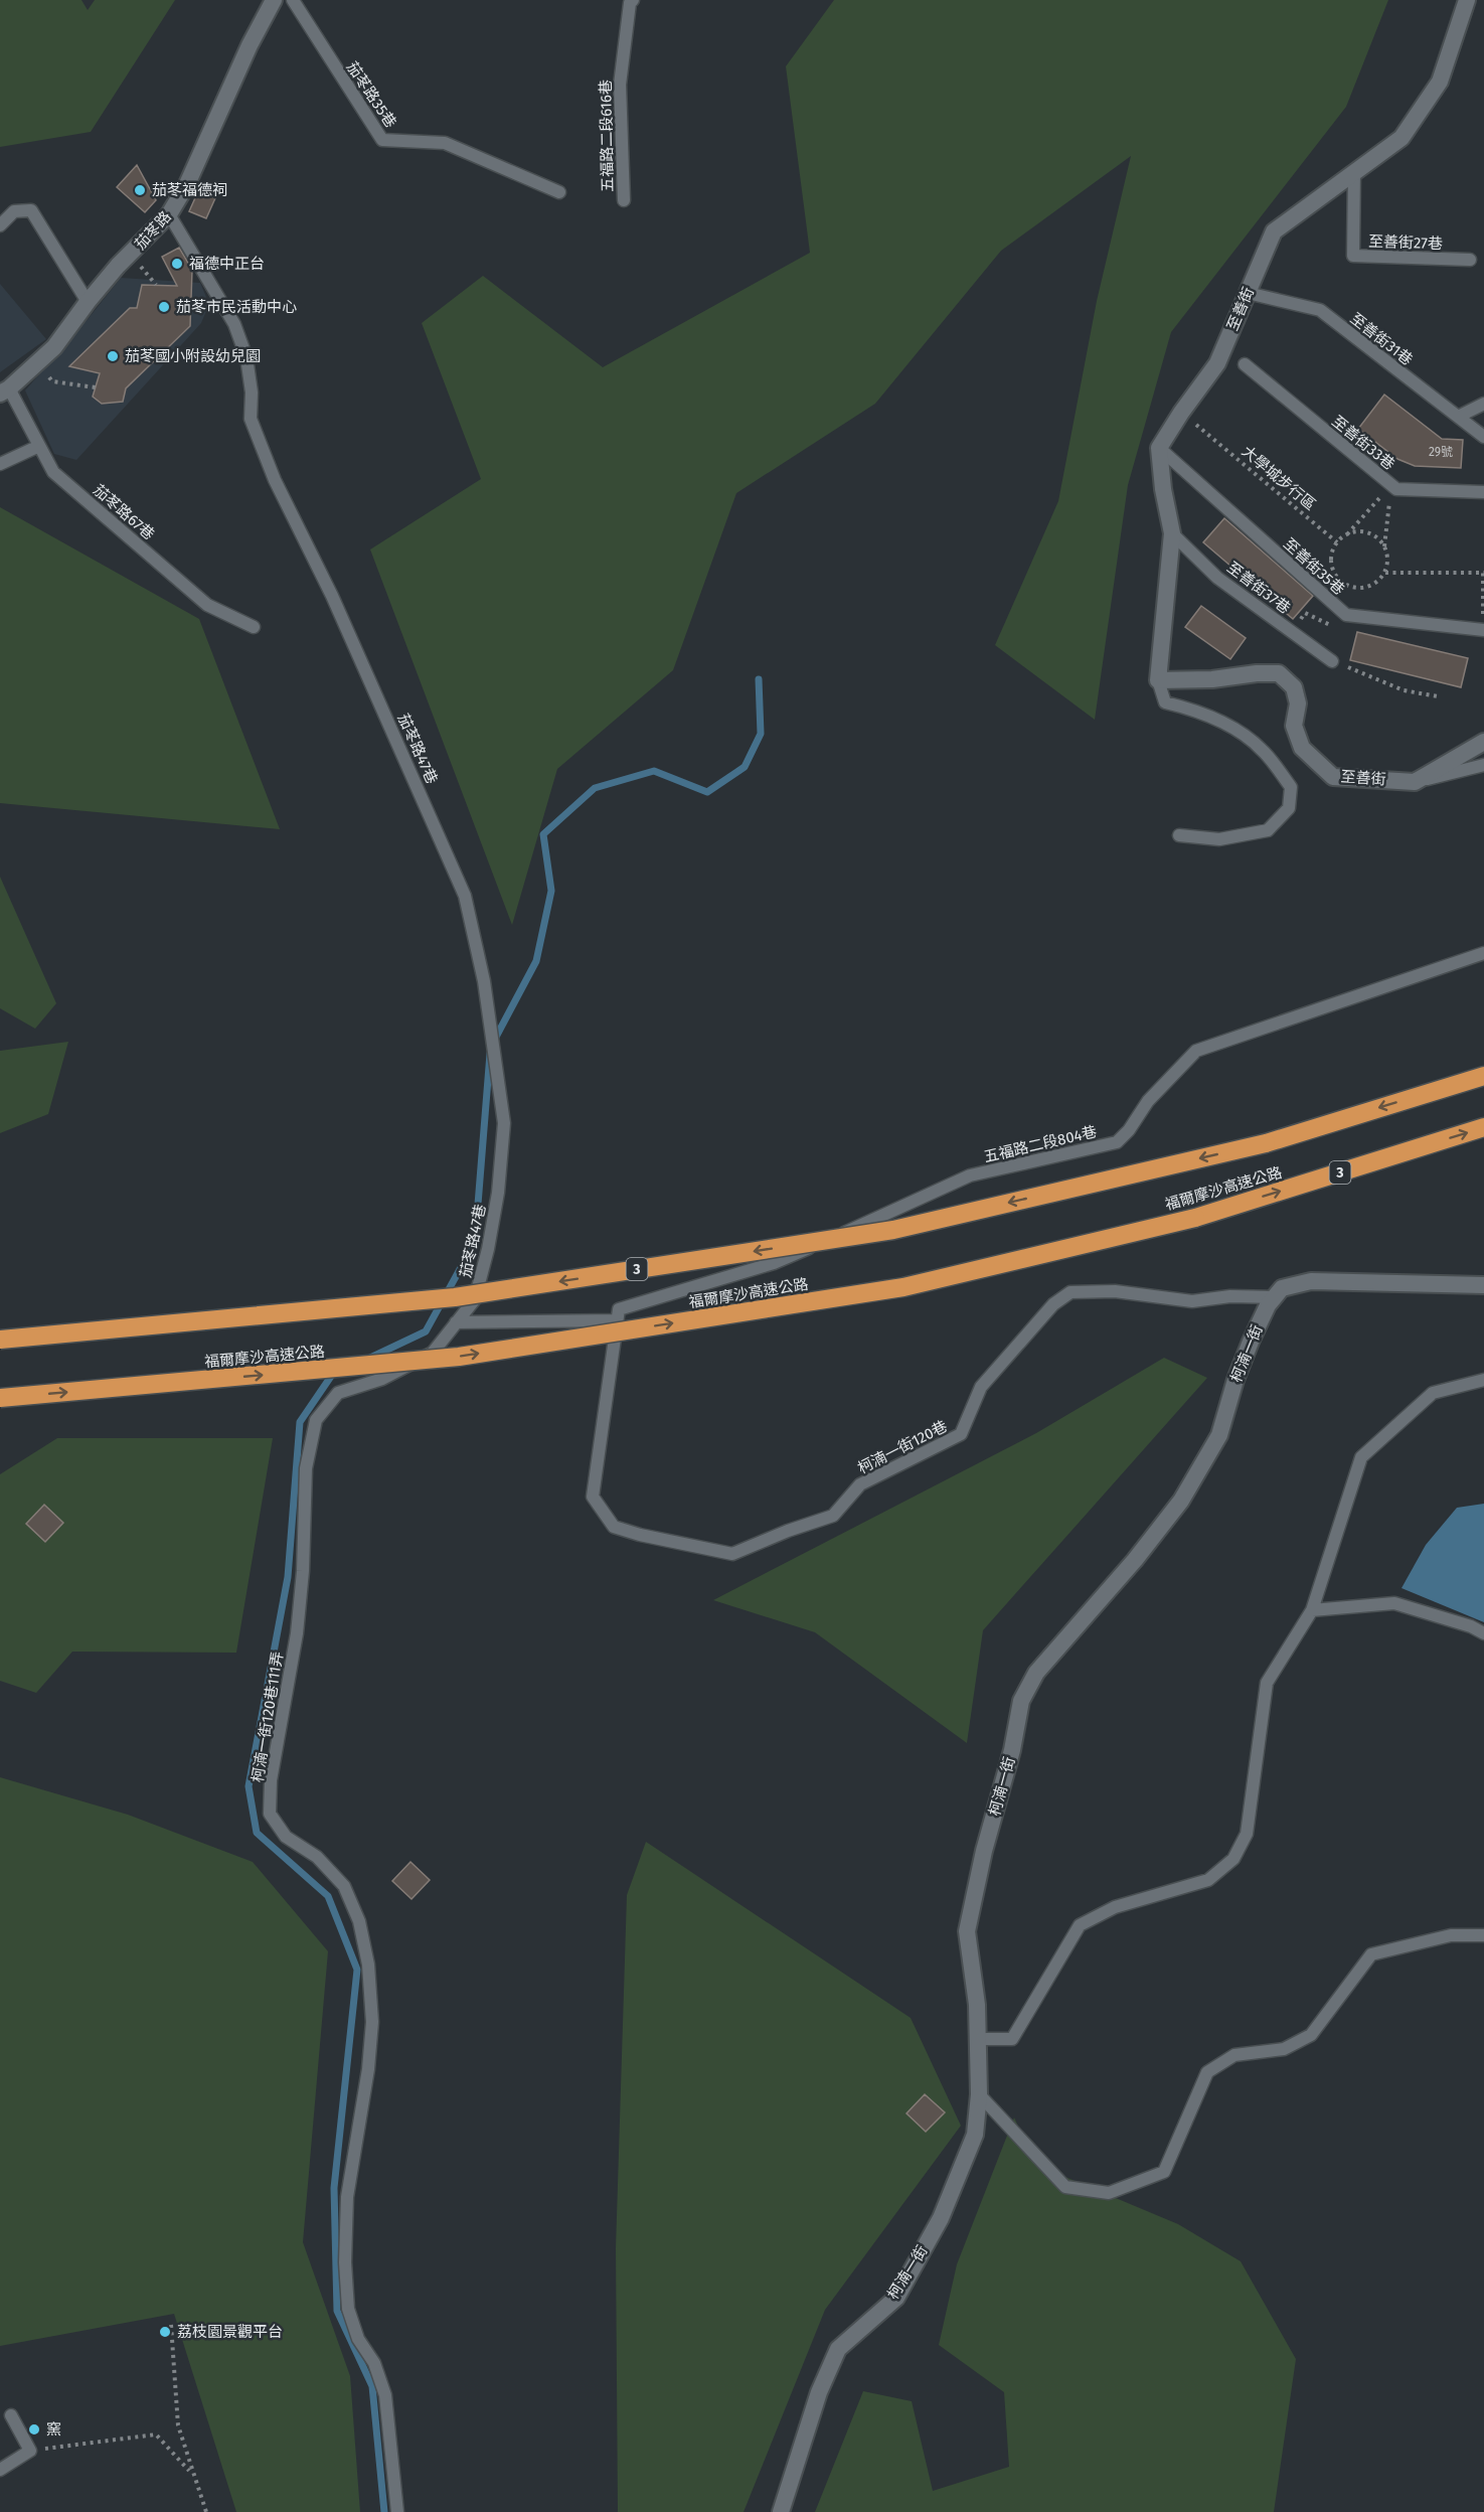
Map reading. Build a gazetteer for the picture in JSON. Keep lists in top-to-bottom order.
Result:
{
  "streets": {
    "highway": ["3", "福爾摩沙高速公路"],
    "street": ["茄苳路", "至善街", "柯湳一街"],
    "lane": [
      "茄苳路35巷",
      "五福路二段616巷",
      "至善街27巷",
      "至善街31巷",
      "至善街33巷",
      "茄苳路67巷",
      "至善街35巷",
      "至善街37巷",
      "茄苳路47巷",
      "五福路二段804巷",
      "柯湳一街120巷",
      "柯湳一街120巷111弄"
    ],
    "path": ["大學城步行區"]
  },
  "crossings": [
    ["茄苳路", "茄苳路67巷"],
    ["茄苳路", "茄苳路47巷"],
    ["至善街27巷", "至善街"],
    ["至善街", "至善街31巷"],
    ["至善街", "至善街35巷"],
    ["茄苳路47巷", "柯湳一街120巷111弄"],
    ["五福路二段804巷", "柯湳一街120巷"],
    ["柯湳一街", "柯湳一街120巷"]
  ],
  "places": [
    "茄苳福德祠",
    "福德中正台",
    "茄苳市民活動中心",
    "茄苳國小附設幼兒園",
    "荔枝園景觀平台",
    "窯"
  ],
  "house_numbers": ["29號"]
}
